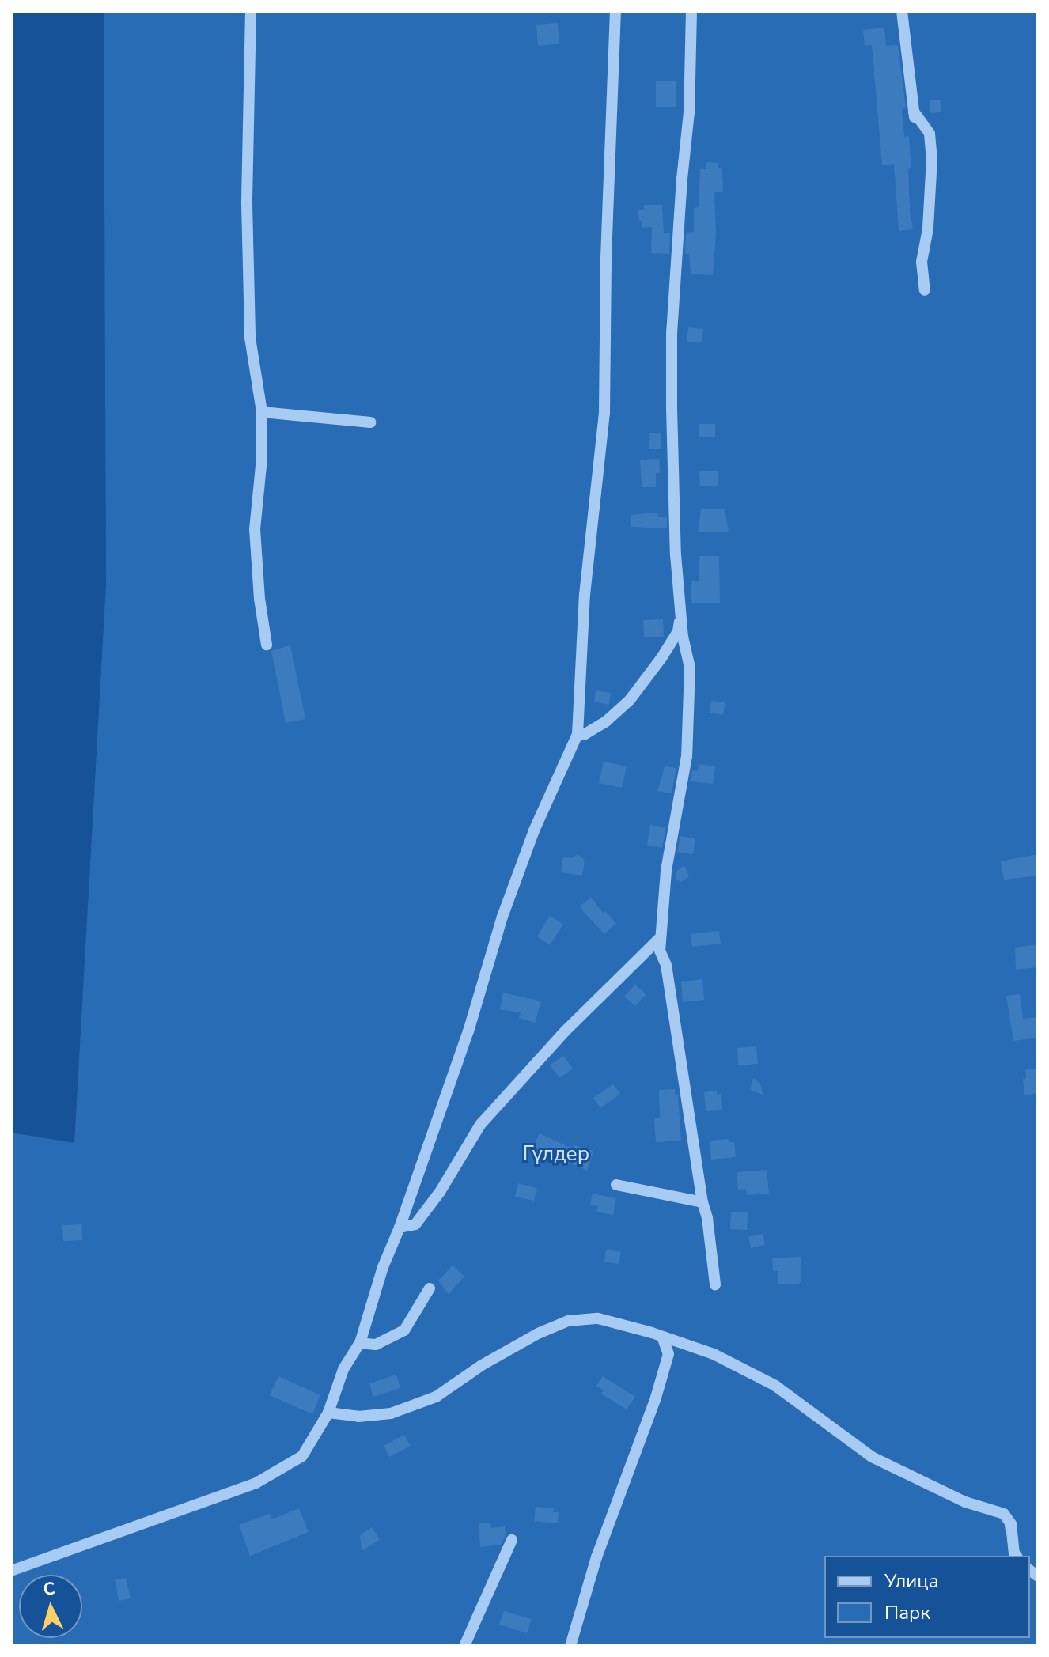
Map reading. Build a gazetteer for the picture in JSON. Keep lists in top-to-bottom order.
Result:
{
  "parks": ["Гүлдер"],
  "legend": ["Улица", "Парк"],
  "north": "top"
}
